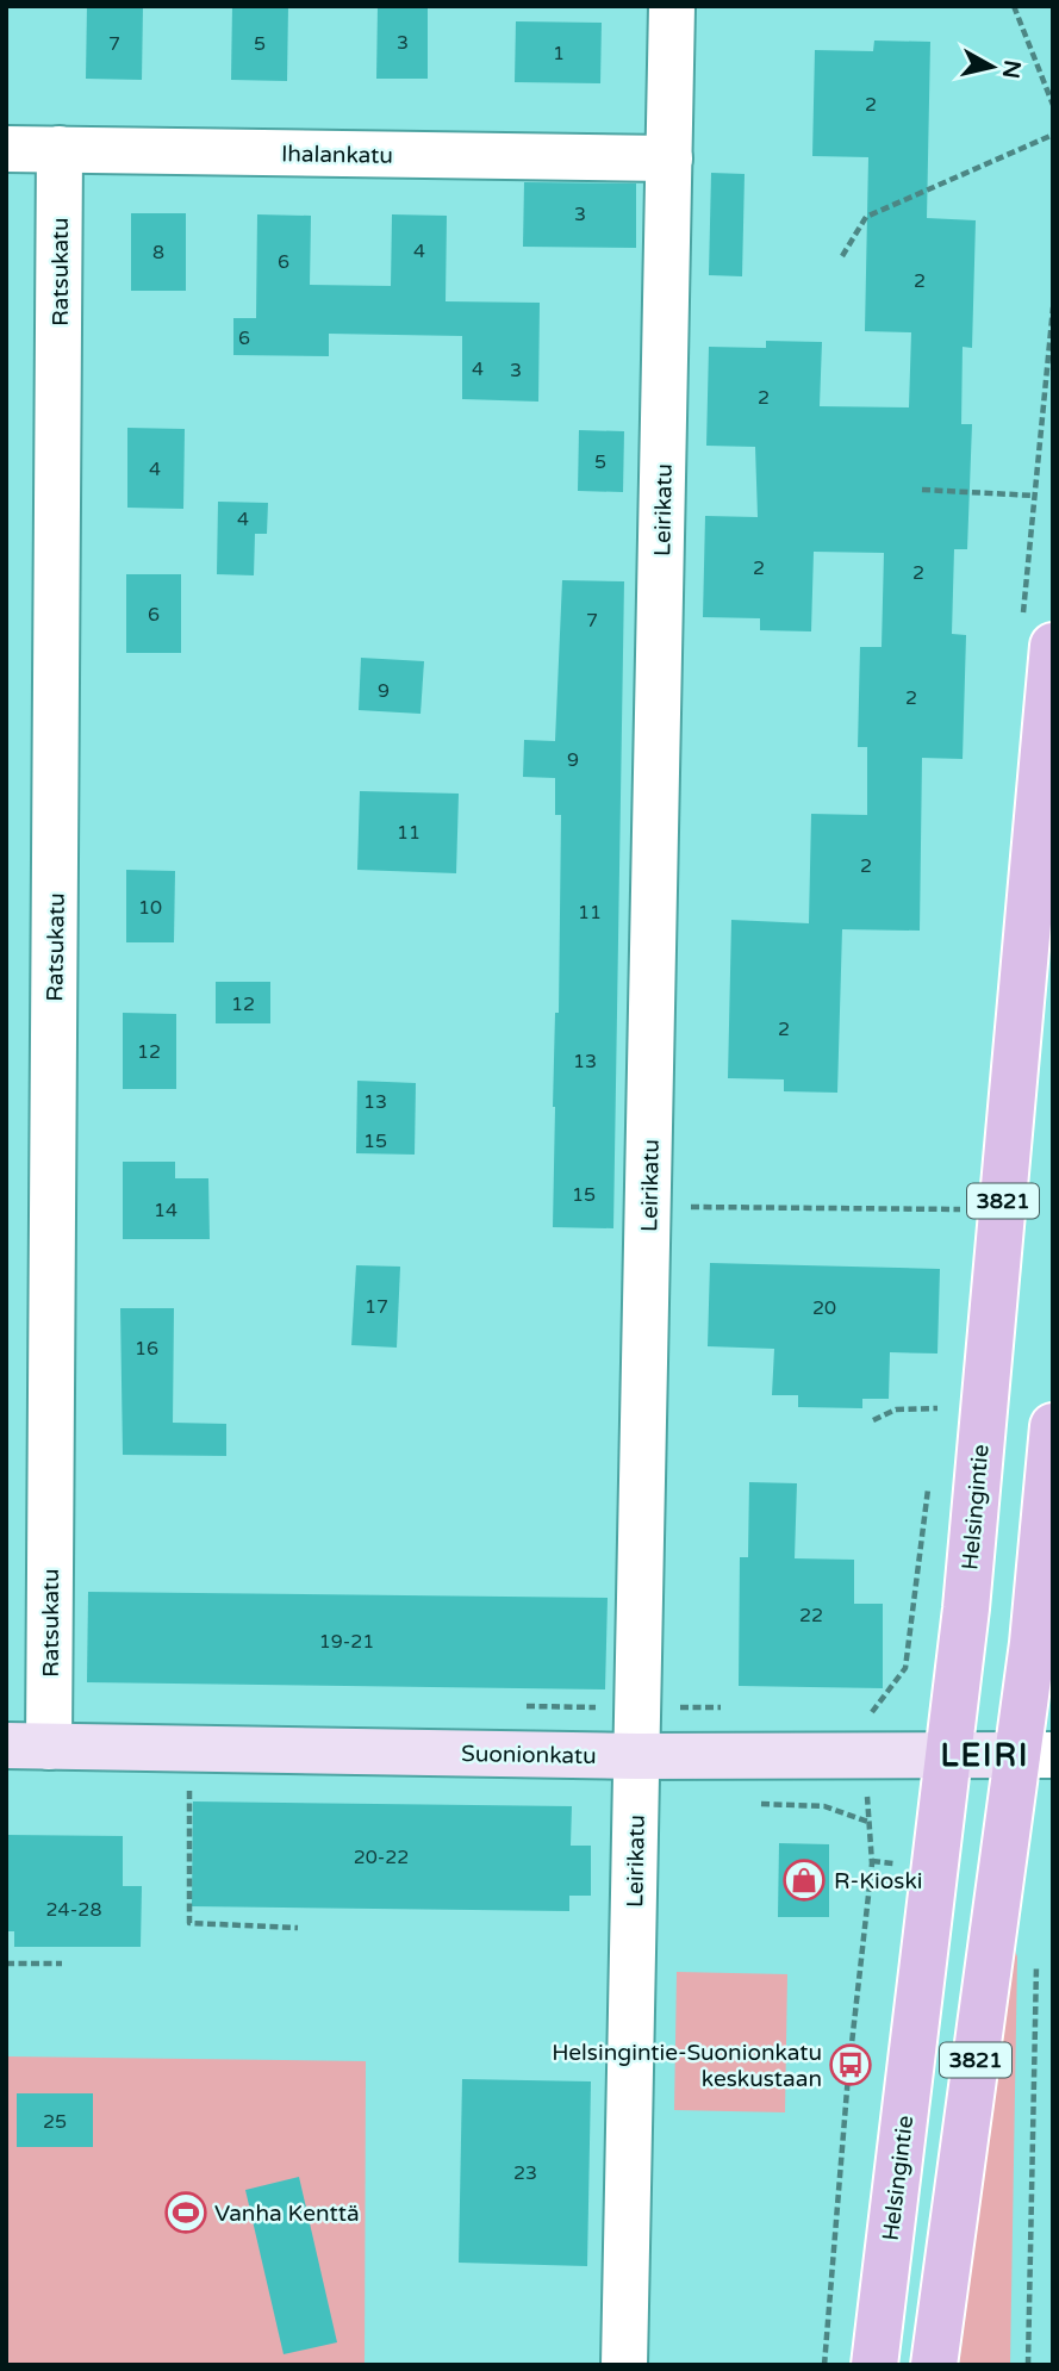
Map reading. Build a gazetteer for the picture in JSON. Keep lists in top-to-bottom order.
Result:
{
  "streets": {
    "main road": ["3821", "Helsingintie"],
    "street": [
      "Ihalankatu",
      "Ratsukatu",
      "Leirikatu",
      "Suonionkatu"
    ]
  },
  "crossings": [
    ["Ihalankatu", "Ratsukatu"],
    ["Ihalankatu", "Leirikatu"],
    ["Ratsukatu", "Suonionkatu"],
    ["Leirikatu", "Suonionkatu"],
    ["3821", "Suonionkatu"],
    ["Helsingintie", "Suonionkatu"]
  ],
  "districts": ["LEIRI"],
  "places": {
    "shop": ["R-Kioski"],
    "bus stop": ["Helsingintie-Suonionkatu keskustaan"],
    "sports": ["Vanha Kenttä"]
  },
  "house_numbers": [
    "3",
    "7",
    "5",
    "1",
    "2",
    "3",
    "4",
    "8",
    "6",
    "2",
    "6",
    "4",
    "3",
    "2",
    "5",
    "4",
    "4",
    "2",
    "2",
    "6",
    "7",
    "9",
    "2",
    "9",
    "11",
    "2",
    "10",
    "11",
    "12",
    "2",
    "12",
    "13",
    "13",
    "15",
    "15",
    "14",
    "17",
    "20",
    "16",
    "22",
    "19-21",
    "20-22",
    "24-28",
    "25",
    "23"
  ],
  "north": "right"
}
